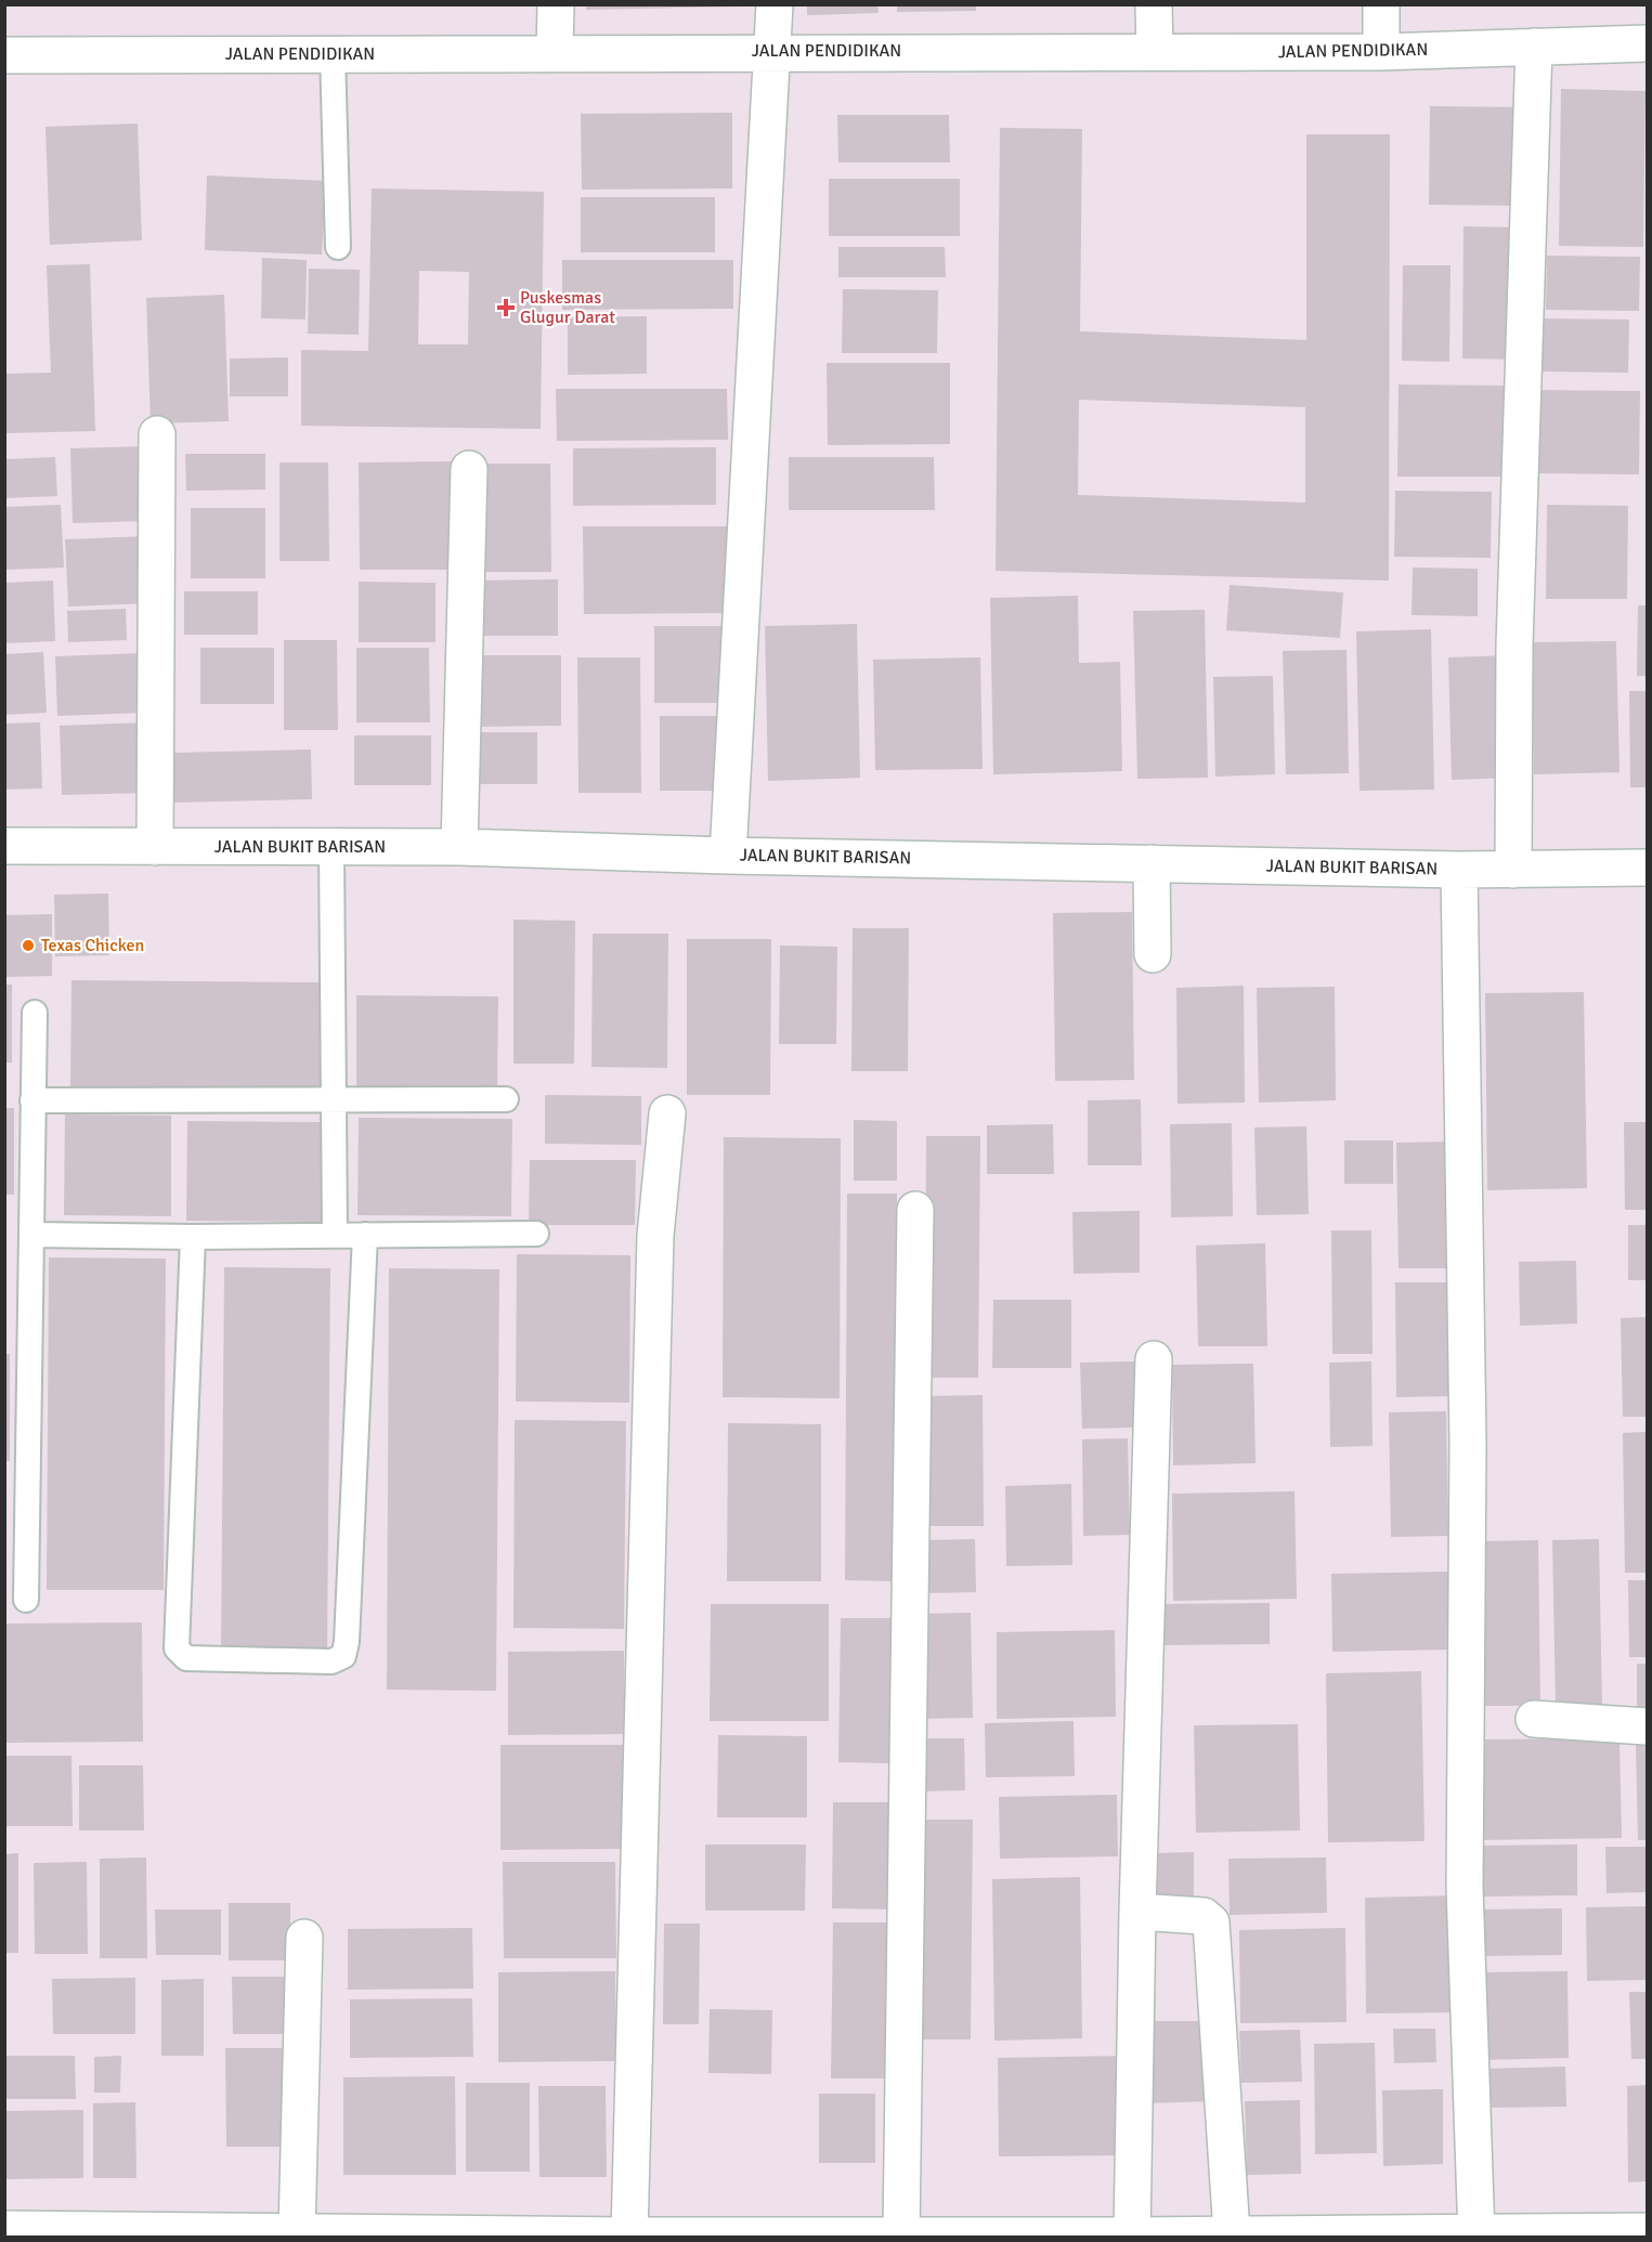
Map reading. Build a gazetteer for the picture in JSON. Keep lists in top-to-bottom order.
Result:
{
  "streets": {
    "street": ["JALAN PENDIDIKAN", "JALAN BUKIT BARISAN"]
  },
  "places": {
    "health": ["Puskesmas Glugur Darat"],
    "other": ["Texas Chicken"]
  }
}
